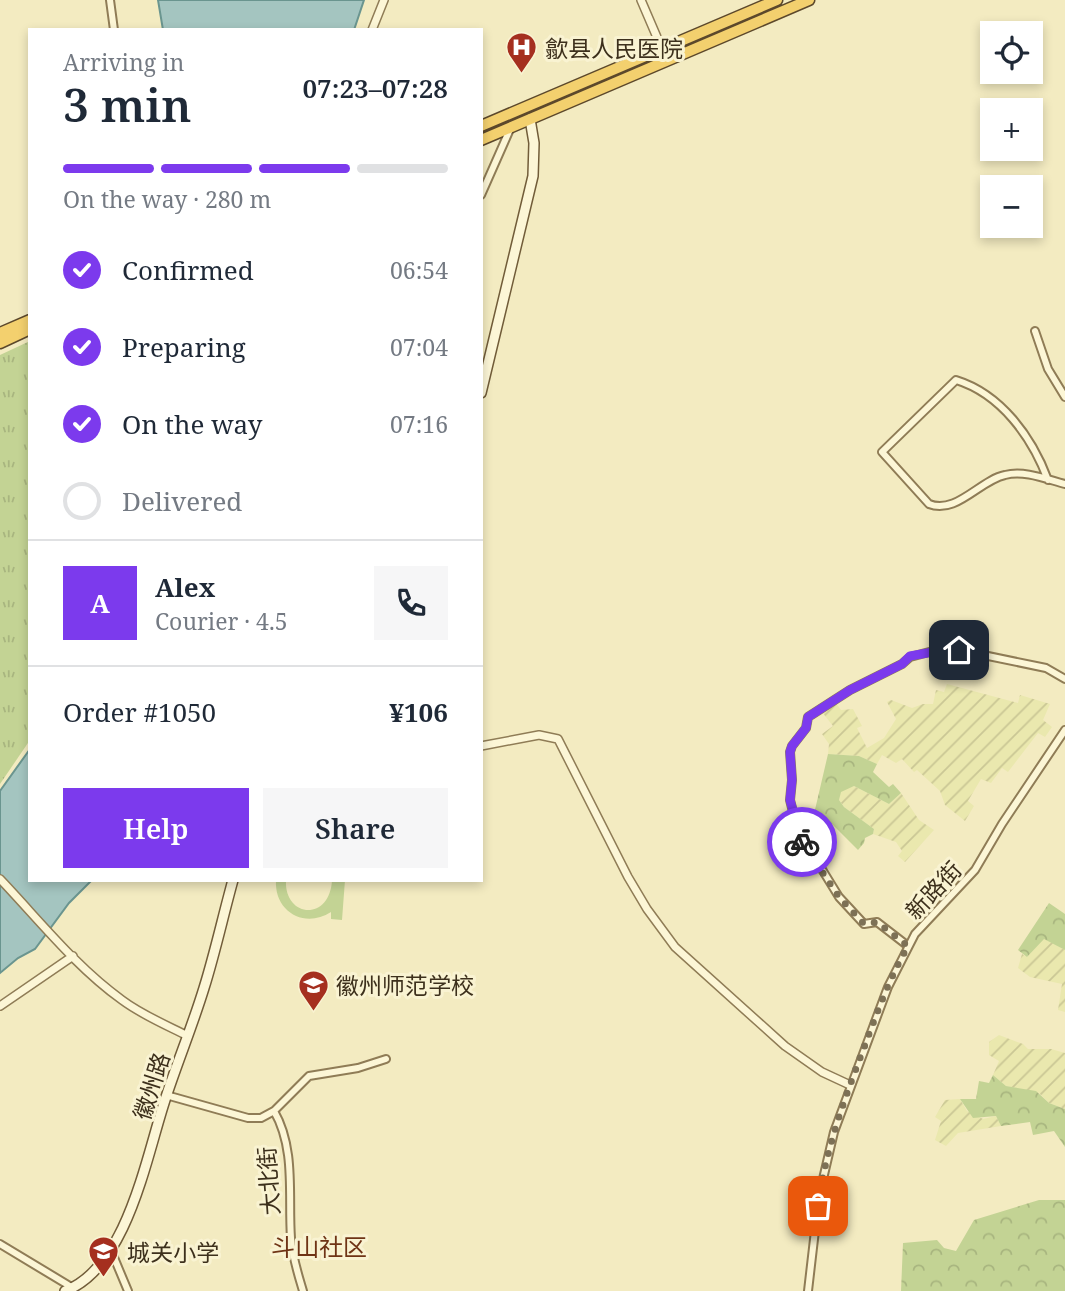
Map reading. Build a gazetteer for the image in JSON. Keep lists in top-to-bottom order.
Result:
{
  "streets": {
    "main road": ["徽州路"],
    "street": ["新路街", "大北街"]
  },
  "districts": ["斗山社区"],
  "places": {
    "hospital": ["歙县人民医院"],
    "school or university": ["徽州师范学校", "城关小学"]
  },
  "page": {
    "map_buttons": ["+", "−"],
    "heading": ["3 min", "Arriving in", "07:23–07:28"],
    "panel": [
      "Alex",
      "Courier · 4.5",
      "Order #1050",
      "¥106"
    ],
    "bar": "On the way · 280 m",
    "list": [
      ["Confirmed", "06:54"],
      ["Preparing", "07:04"],
      ["On the way", "07:16"],
      "Delivered"
    ],
    "round": "A",
    "buttons": ["Help", "Share"]
  }
}
